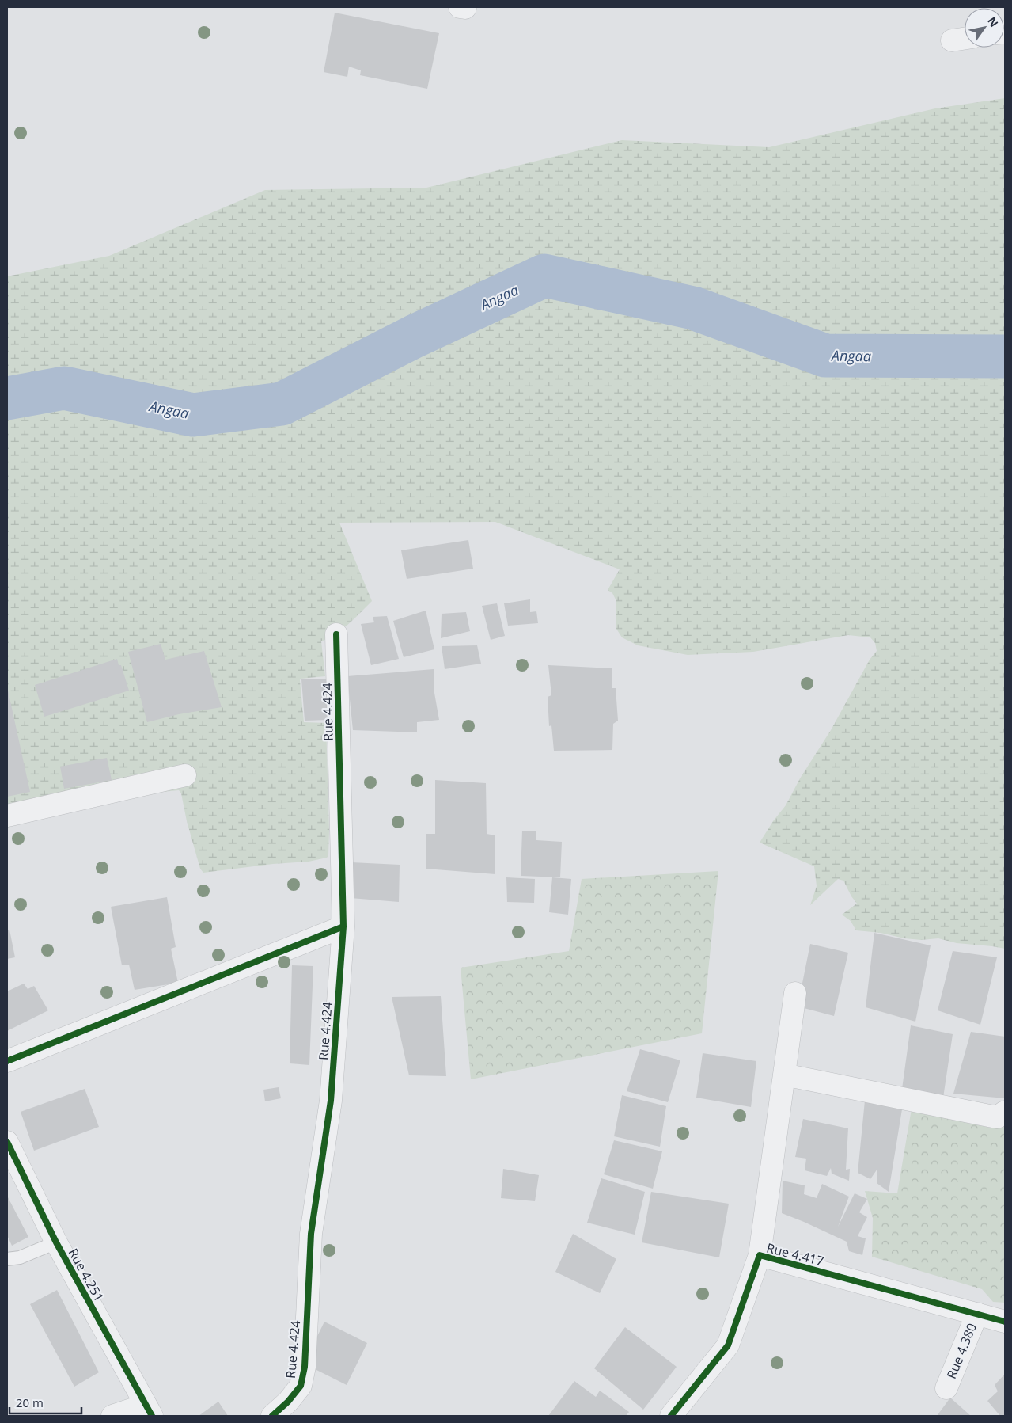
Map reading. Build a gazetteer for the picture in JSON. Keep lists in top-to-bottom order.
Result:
{
  "streets": {
    "street": [
      "Rue 4.424",
      "Rue 4.417",
      "Rue 4.251",
      "Rue 4.380"
    ]
  },
  "crossings": [
    ["Rue 4.417", "Rue 4.380"]
  ],
  "water": ["Angaa"],
  "scale_bar": "20 m",
  "north": "top right"
}
